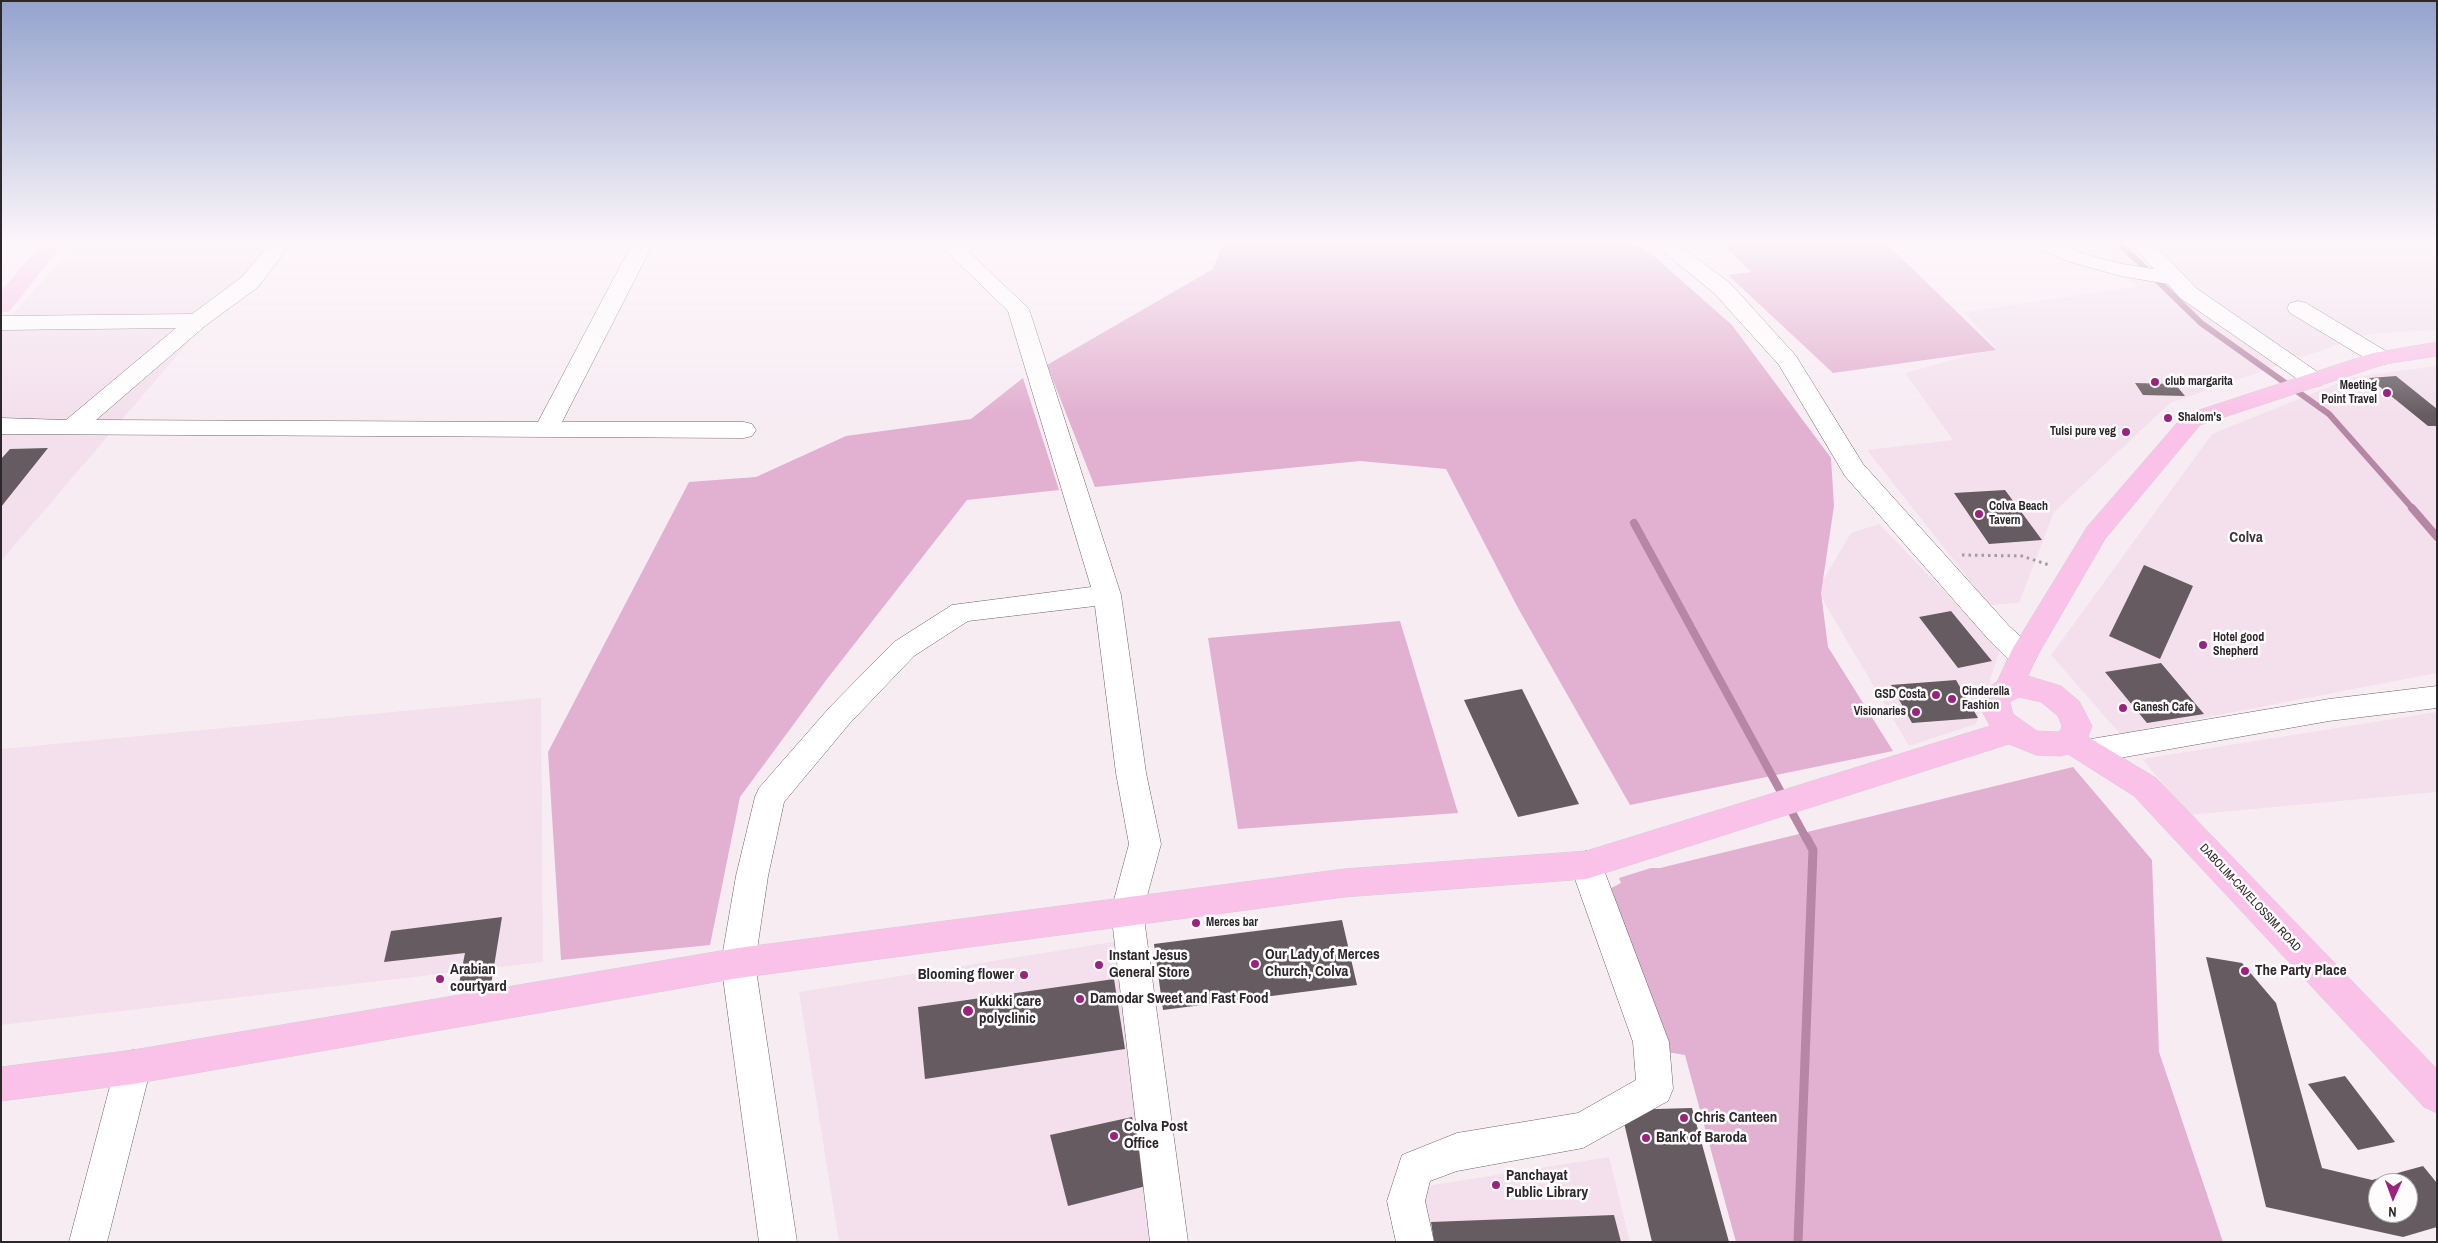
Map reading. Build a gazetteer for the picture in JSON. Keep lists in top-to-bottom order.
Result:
{
  "streets": {
    "main road": ["DABOLIM-CAVELOSSIM ROAD"]
  },
  "districts": ["Colva"],
  "places": [
    "club margarita",
    "Meeting Point Travel",
    "Shalom's",
    "Tulsi pure veg",
    "Colva Beach Tavern",
    "Hotel good Shepherd",
    "GSD Costa",
    "Cinderella Fashion",
    "Ganesh Cafe",
    "Visionaries",
    "Merces bar",
    "Our Lady of Merces Church, Colva",
    "Instant Jesus General Store",
    "The Party Place",
    "Blooming flower",
    "Arabian courtyard",
    "Damodar Sweet and Fast Food",
    "Kukki care polyclinic",
    "Chris Canteen",
    "Colva Post Office",
    "Bank of Baroda",
    "Panchayat Public Library"
  ],
  "north": "bottom"
}
